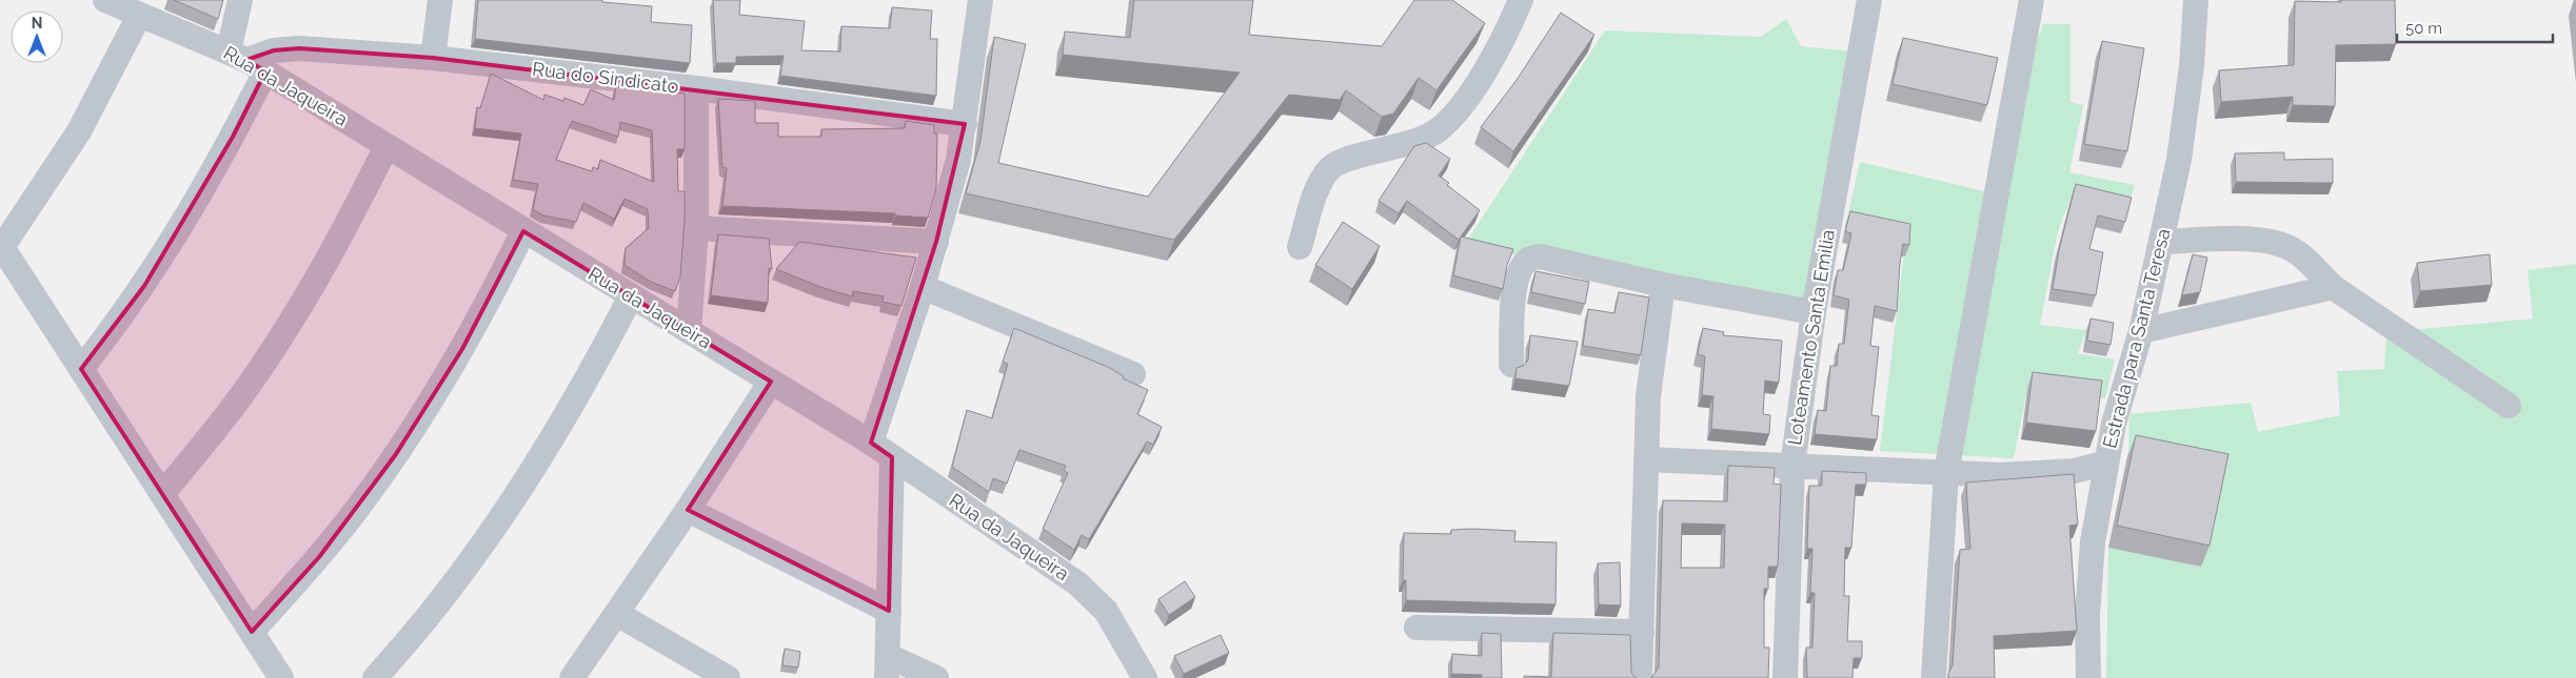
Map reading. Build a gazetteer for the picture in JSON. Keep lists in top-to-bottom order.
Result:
{
  "streets": {
    "street": [
      "Rua do Sindicato",
      "Rua da Jaqueira",
      "Loteamento Santa Emilia",
      "Estrada para Santa Teresa"
    ]
  },
  "crossings": [
    ["Rua do Sindicato", "Rua da Jaqueira"]
  ],
  "scale_bar": "50 m",
  "north": "top"
}
